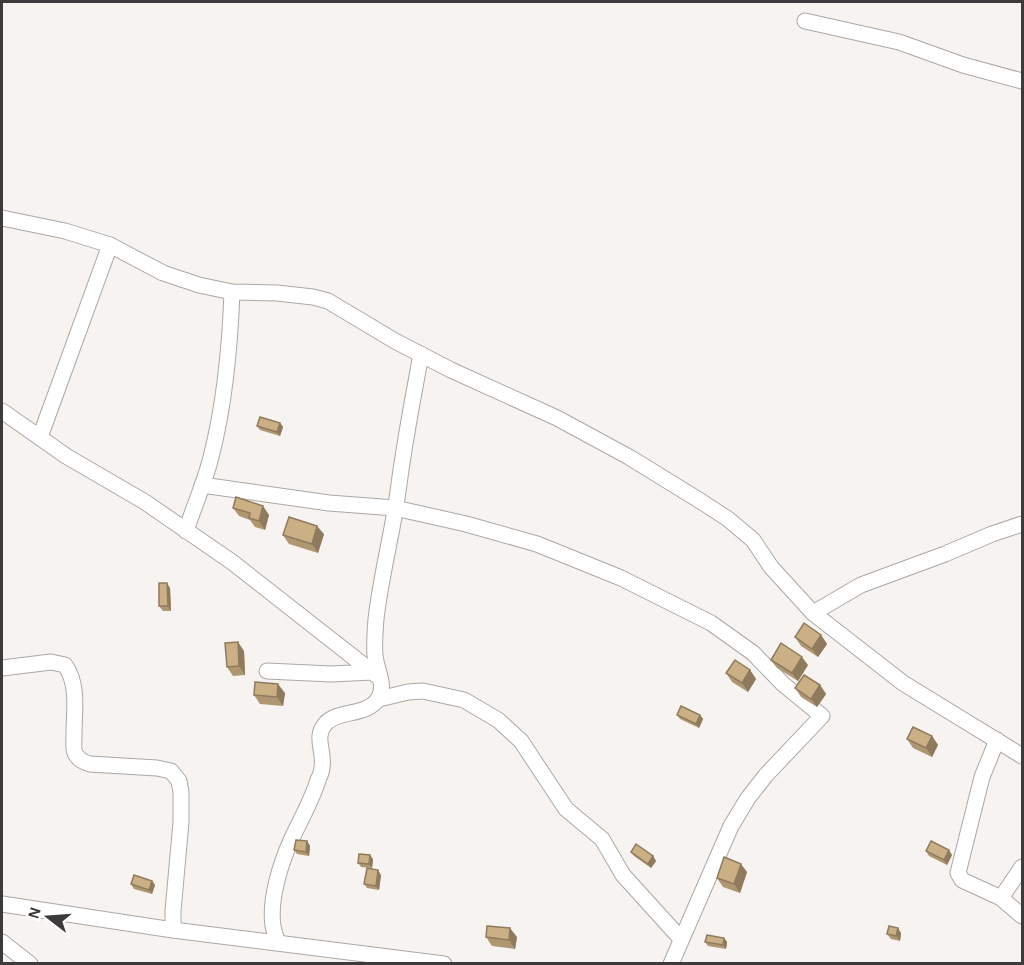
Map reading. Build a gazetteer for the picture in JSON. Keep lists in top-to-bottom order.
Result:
{
  "north": "left"
}
